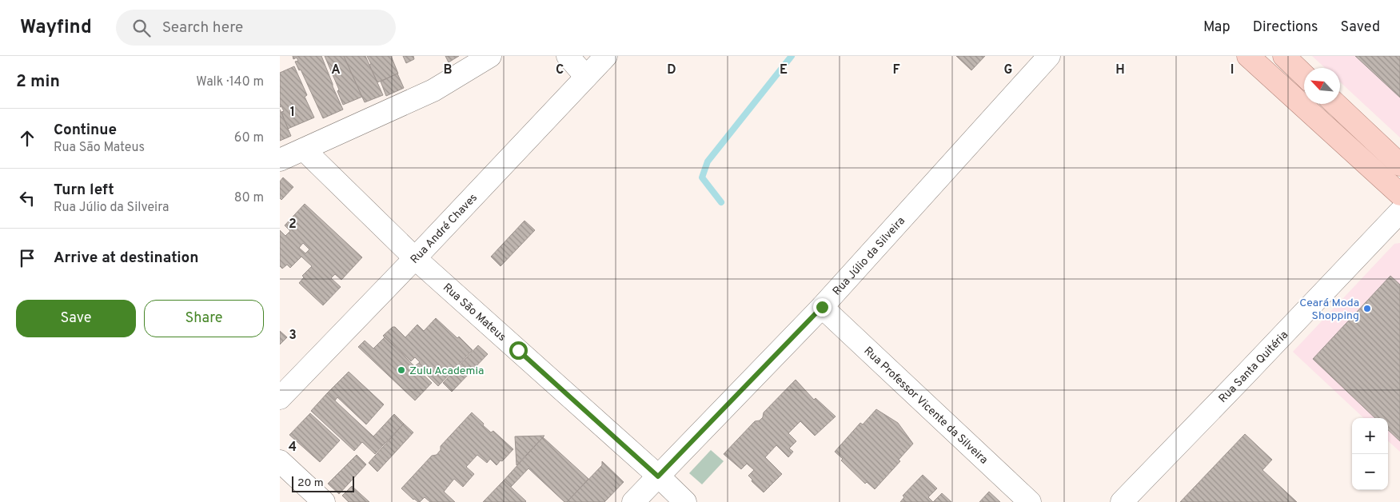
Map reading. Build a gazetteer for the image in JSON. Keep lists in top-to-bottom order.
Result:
{
  "streets": {
    "street": [
      "Rua André Chaves",
      "Rua Júlio da Silveira",
      "Rua São Mateus",
      "Rua Santa Quitéria",
      "Rua Professor Vicente da Silveira"
    ]
  },
  "crossings": [
    ["Rua André Chaves", "Rua São Mateus"],
    ["Rua Júlio da Silveira", "Rua São Mateus"],
    ["Rua Júlio da Silveira", "Rua Professor Vicente da Silveira"]
  ],
  "places": ["Ceará Moda Shopping", "Zulu Academia"],
  "scale_bar": "20 m",
  "north": "top left",
  "page": {
    "header": "Wayfind",
    "search": "Search here",
    "nav": ["Map", "Directions", "Saved"],
    "heading": ["2 min", "Walk · 140 m"],
    "list": [
      ["Continue", "Rua São Mateus", "60 m"],
      ["Turn left", "Rua Júlio da Silveira", "80 m"],
      "Arrive at destination"
    ],
    "buttons": ["Save", "Share"],
    "map_buttons": ["+", "−"],
    "scale": "20 m"
  },
  "grid": {
    "columns": [
      "A",
      "B",
      "C",
      "D",
      "E",
      "F",
      "G",
      "H",
      "I"
    ],
    "rows": [
      "1",
      "2",
      "3",
      "4"
    ]
  }
}
